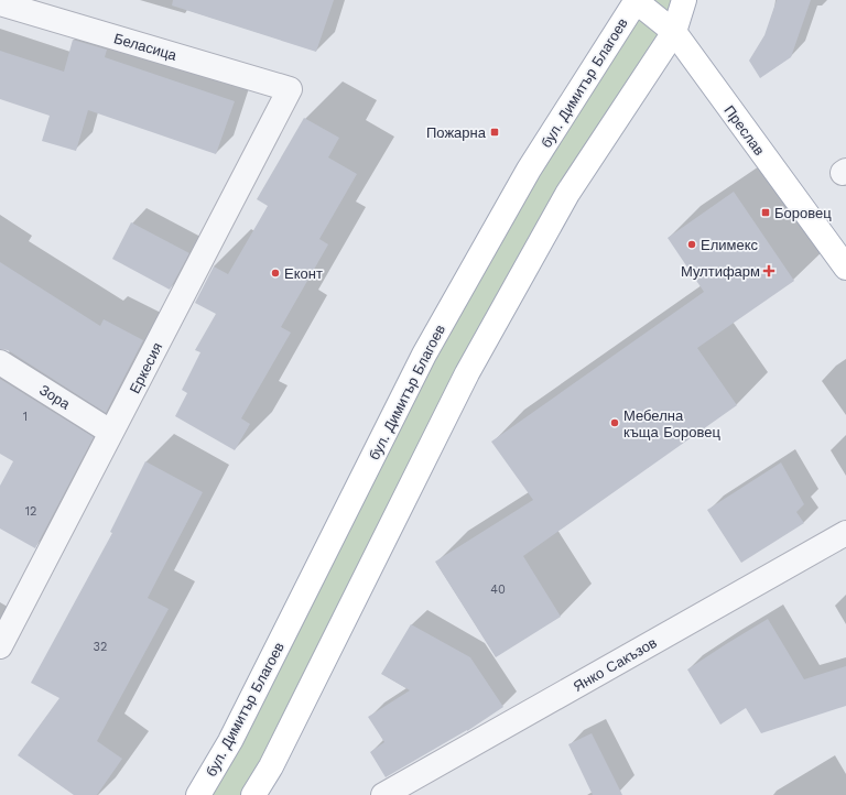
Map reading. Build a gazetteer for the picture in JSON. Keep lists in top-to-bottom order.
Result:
{
  "streets": {
    "main road": ["бул. Димитър Благоев", "Преслав"],
    "street": [
      "Беласица",
      "Еркесия",
      "Зора",
      "Янко Сакъзов"
    ]
  },
  "crossings": [
    ["Беласица", "Еркесия"],
    ["бул. Димитър Благоев", "Преслав"],
    ["Еркесия", "Зора"]
  ],
  "places": {
    "transit": ["Пожарна", "Боровец"],
    "other": ["Елимекс", "Еконт", "Мебелна къща Боровец"],
    "health": ["Мултифарм"]
  },
  "house_numbers": [
    "1",
    "12",
    "40",
    "32"
  ]
}
